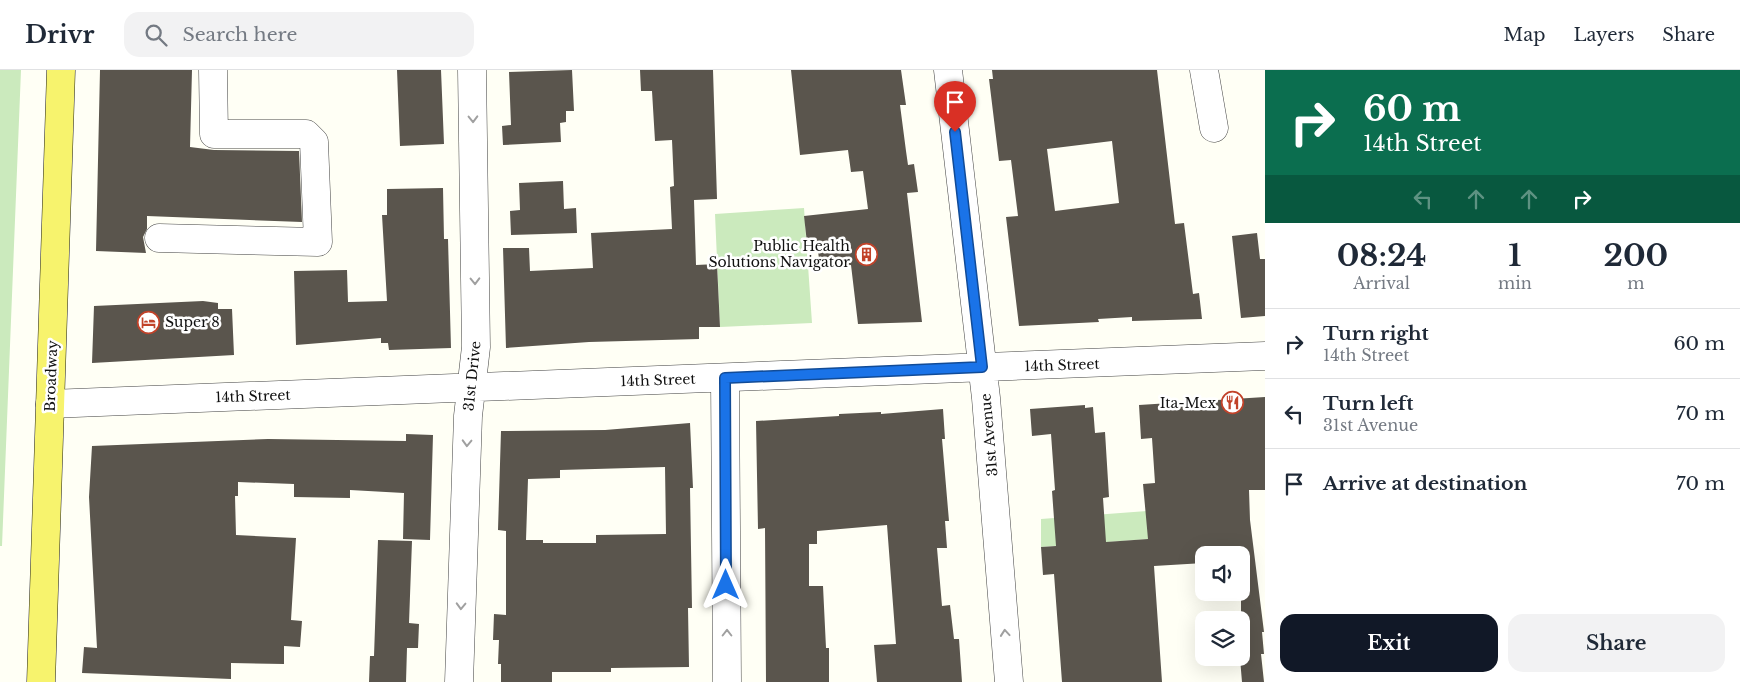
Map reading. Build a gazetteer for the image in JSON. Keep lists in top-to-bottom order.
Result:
{
  "streets": {
    "main road": ["Broadway"],
    "street": ["14th Street", "31st Drive", "31st Avenue"]
  },
  "crossings": [
    ["14th Street", "Broadway"],
    ["14th Street", "31st Drive"],
    ["14th Street", "31st Avenue"]
  ],
  "one_way": ["31st Drive", "31st Avenue"],
  "places": {
    "building": ["Public Health Solutions Navigator"],
    "hotel": ["Super 8"],
    "restaurant": ["Ita-Mex"]
  },
  "page": {
    "header": "Drivr",
    "search": "Search here",
    "nav": ["Map", "Layers", "Share"],
    "turn": ["60 m", "14th Street"],
    "eta": [
      "08:24",
      "Arrival",
      "1",
      "min",
      "200",
      "m"
    ],
    "list": [
      {
        "name": "Turn right",
        "note": "14th Street",
        "value": "60 m"
      },
      {
        "name": "Turn left",
        "note": "31st Avenue",
        "value": "70 m"
      },
      {
        "name": "Arrive at destination",
        "value": "70 m"
      }
    ],
    "buttons": ["Exit", "Share"]
  }
}
